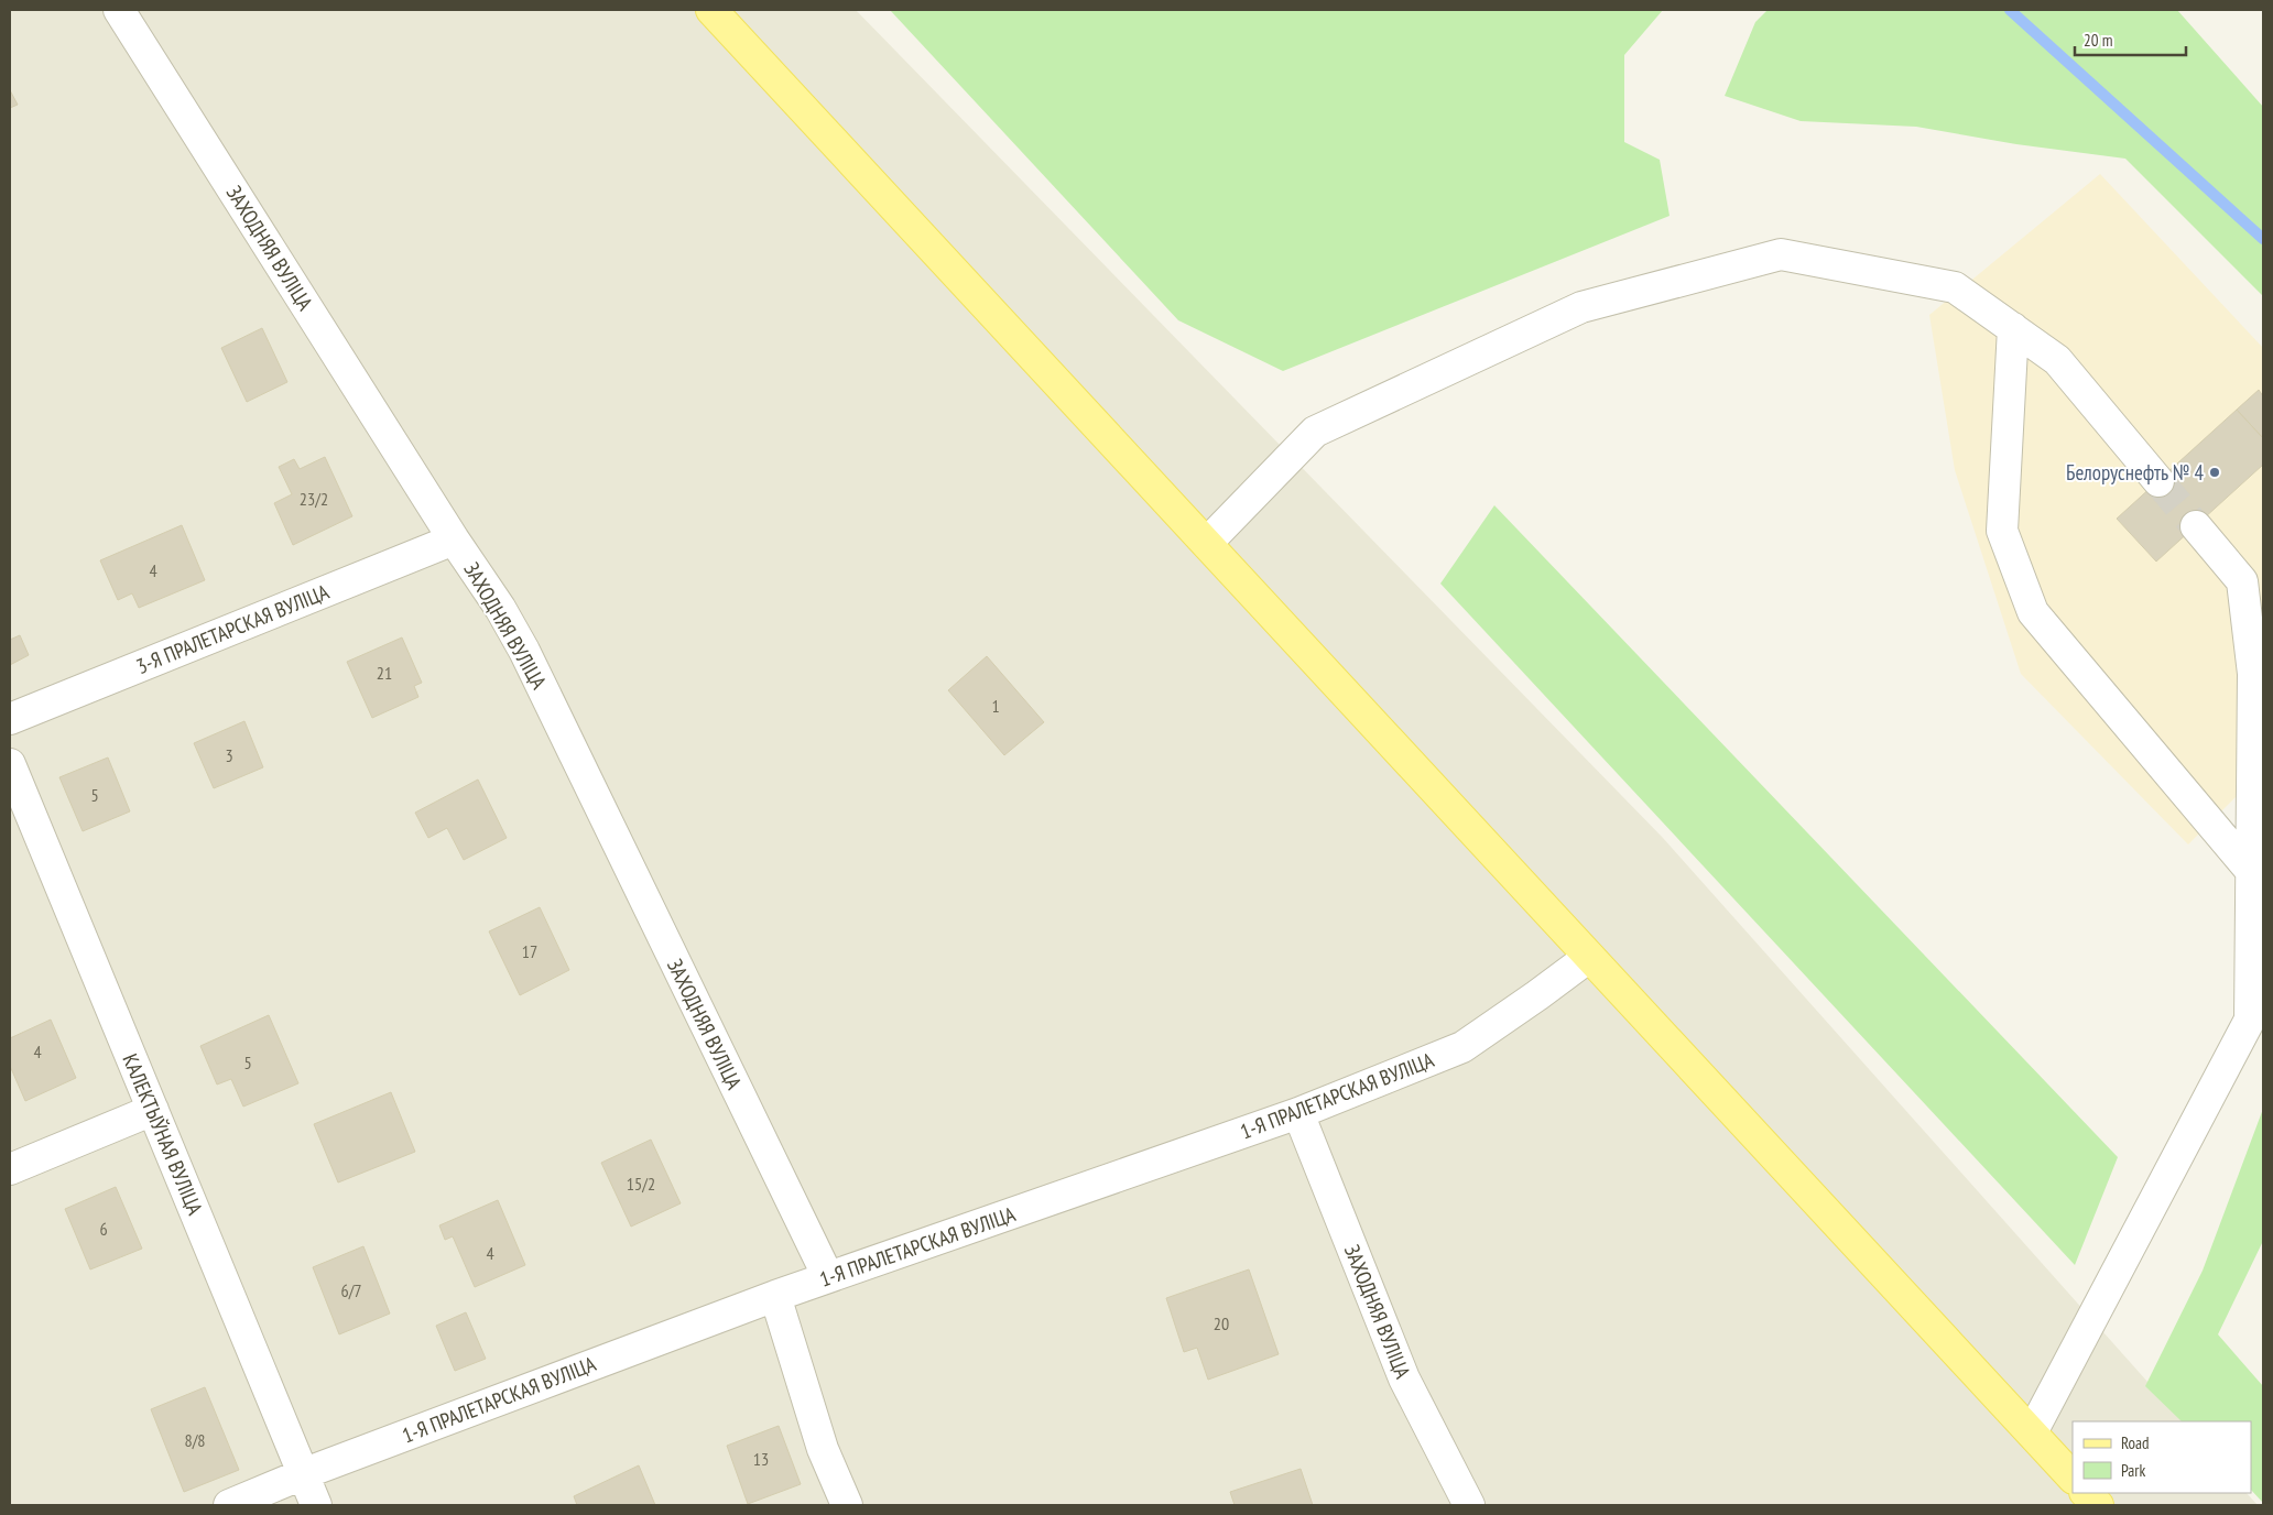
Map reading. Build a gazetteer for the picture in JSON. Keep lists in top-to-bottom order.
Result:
{
  "streets": {
    "street": [
      "ЗАХОДНЯЯ ВУЛІЦА",
      "3-Я ПРАЛЕТАРСКАЯ ВУЛІЦА",
      "1-Я ПРАЛЕТАРСКАЯ ВУЛІЦА",
      "КАЛЕКТЫЎНАЯ ВУЛІЦА"
    ]
  },
  "crossings": [
    ["ЗАХОДНЯЯ ВУЛІЦА", "3-Я ПРАЛЕТАРСКАЯ ВУЛІЦА"],
    ["ЗАХОДНЯЯ ВУЛІЦА", "1-Я ПРАЛЕТАРСКАЯ ВУЛІЦА"],
    ["1-Я ПРАЛЕТАРСКАЯ ВУЛІЦА", "КАЛЕКТЫЎНАЯ ВУЛІЦА"]
  ],
  "places": ["Белоруснефть № 4"],
  "house_numbers": [
    "23/2",
    "4",
    "21",
    "1",
    "3",
    "5",
    "17",
    "4",
    "5",
    "15/2",
    "6",
    "4",
    "6/7",
    "20",
    "8/8",
    "13"
  ],
  "legend": ["Road", "Park"],
  "scale_bar": "20 m"
}
